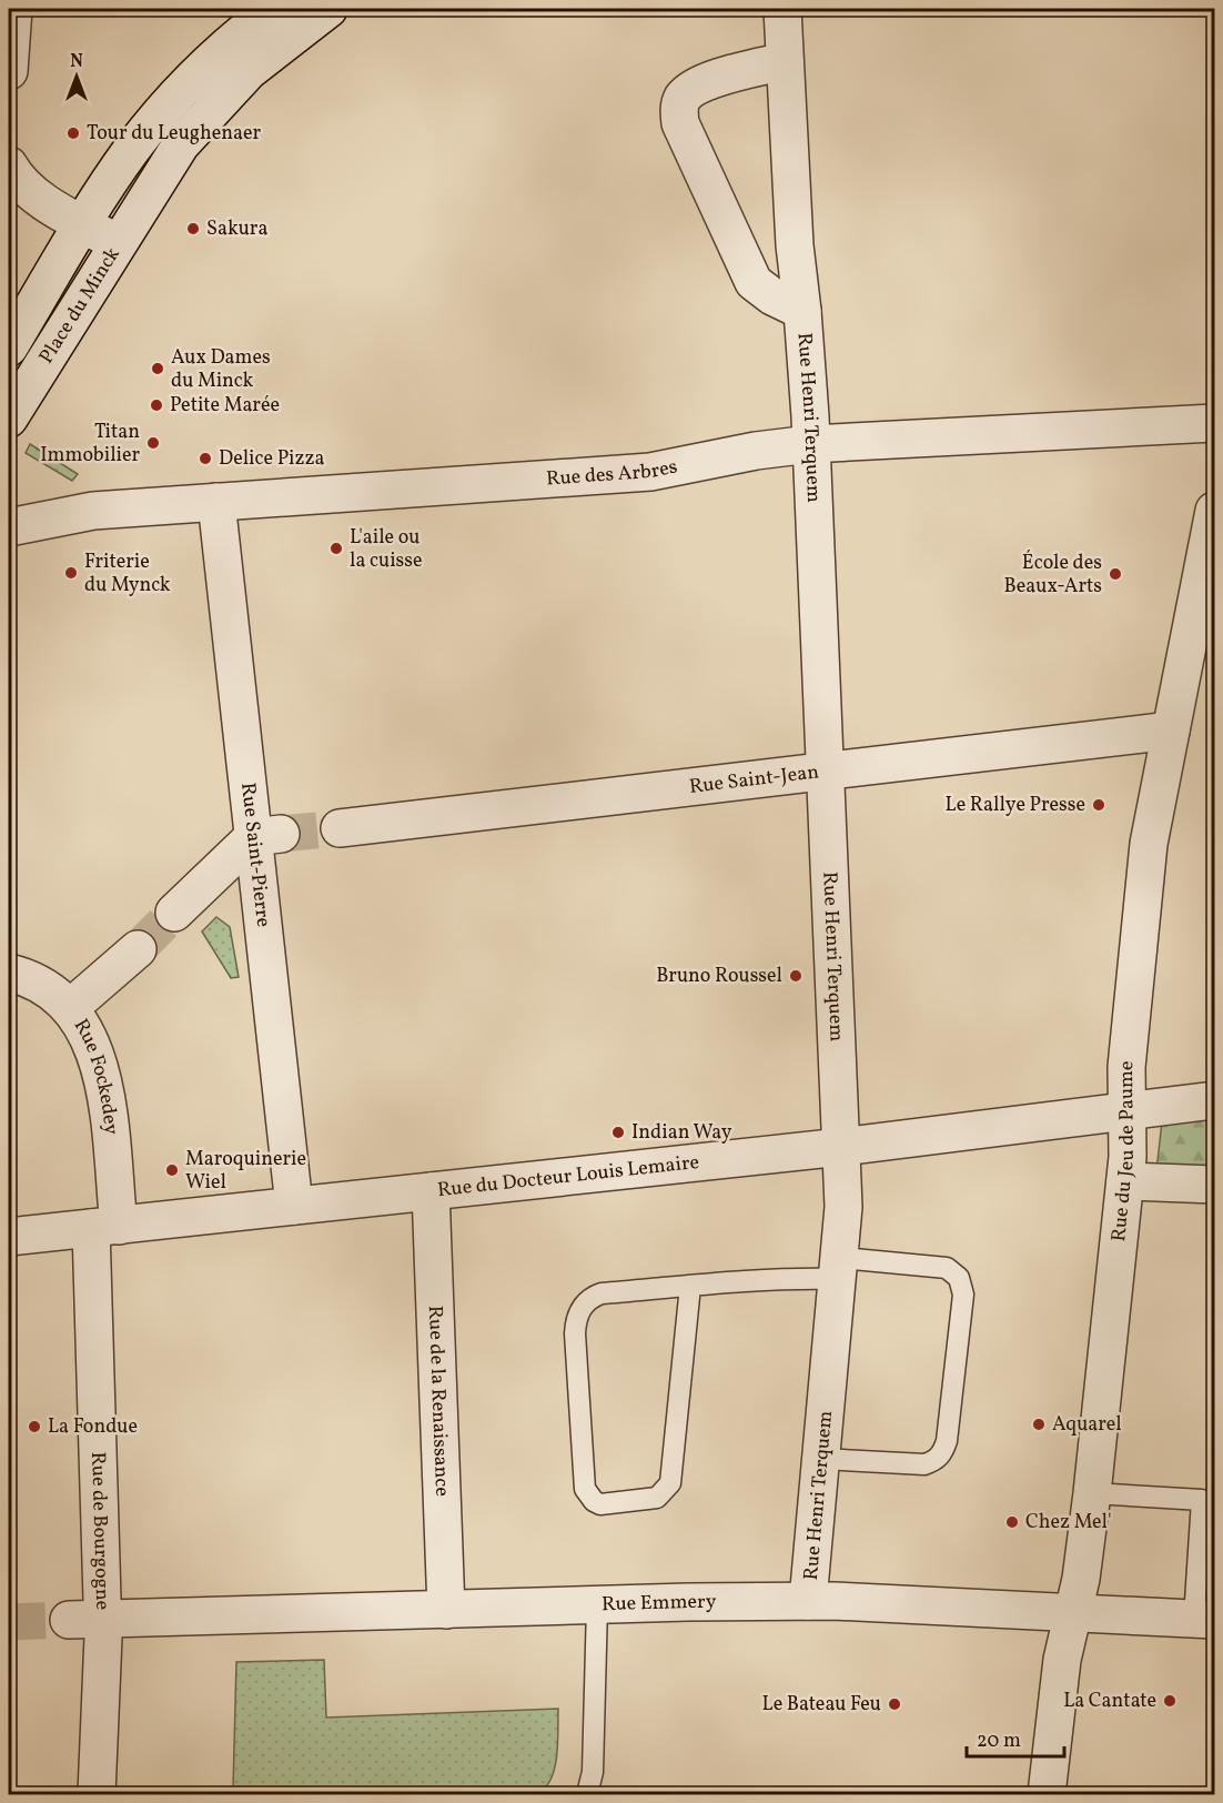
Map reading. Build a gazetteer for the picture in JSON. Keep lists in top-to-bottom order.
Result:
{
  "streets": {
    "street": [
      "Place du Minck",
      "Rue Henri Terquem",
      "Rue des Arbres",
      "Rue Saint-Jean",
      "Rue Saint-Pierre",
      "Rue Fockedey",
      "Rue du Jeu de Paume",
      "Rue du Docteur Louis Lemaire",
      "Rue de la Renaissance",
      "Rue de Bourgogne",
      "Rue Emmery"
    ]
  },
  "crossings": [
    ["Rue Henri Terquem", "Rue des Arbres"],
    ["Rue Henri Terquem", "Rue Saint-Jean"],
    ["Rue Henri Terquem", "Rue du Docteur Louis Lemaire"],
    ["Rue Henri Terquem", "Rue Emmery"],
    ["Rue des Arbres", "Rue Saint-Pierre"],
    ["Rue Saint-Jean", "Rue du Jeu de Paume"],
    ["Rue Saint-Pierre", "Rue du Docteur Louis Lemaire"],
    ["Rue Fockedey", "Rue du Docteur Louis Lemaire"],
    ["Rue Fockedey", "Rue de Bourgogne"],
    ["Rue du Jeu de Paume", "Rue du Docteur Louis Lemaire"],
    ["Rue du Jeu de Paume", "Rue Emmery"],
    ["Rue du Docteur Louis Lemaire", "Rue de la Renaissance"],
    ["Rue du Docteur Louis Lemaire", "Rue de Bourgogne"],
    ["Rue de la Renaissance", "Rue Emmery"],
    ["Rue de Bourgogne", "Rue Emmery"]
  ],
  "places": [
    "Tour du Leughenaer",
    "Sakura",
    "Aux Dames du Minck",
    "Petite Marée",
    "Titan Immobilier",
    "Delice Pizza",
    "L'aile ou la cuisse",
    "Friterie du Mynck",
    "École des Beaux-Arts",
    "Le Rallye Presse",
    "Bruno Roussel",
    "Indian Way",
    "Maroquinerie Wiel",
    "Aquarel",
    "La Fondue",
    "Chez Mel'",
    "La Cantate",
    "Le Bateau Feu"
  ],
  "scale_bar": "20 m",
  "north": "top"
}
